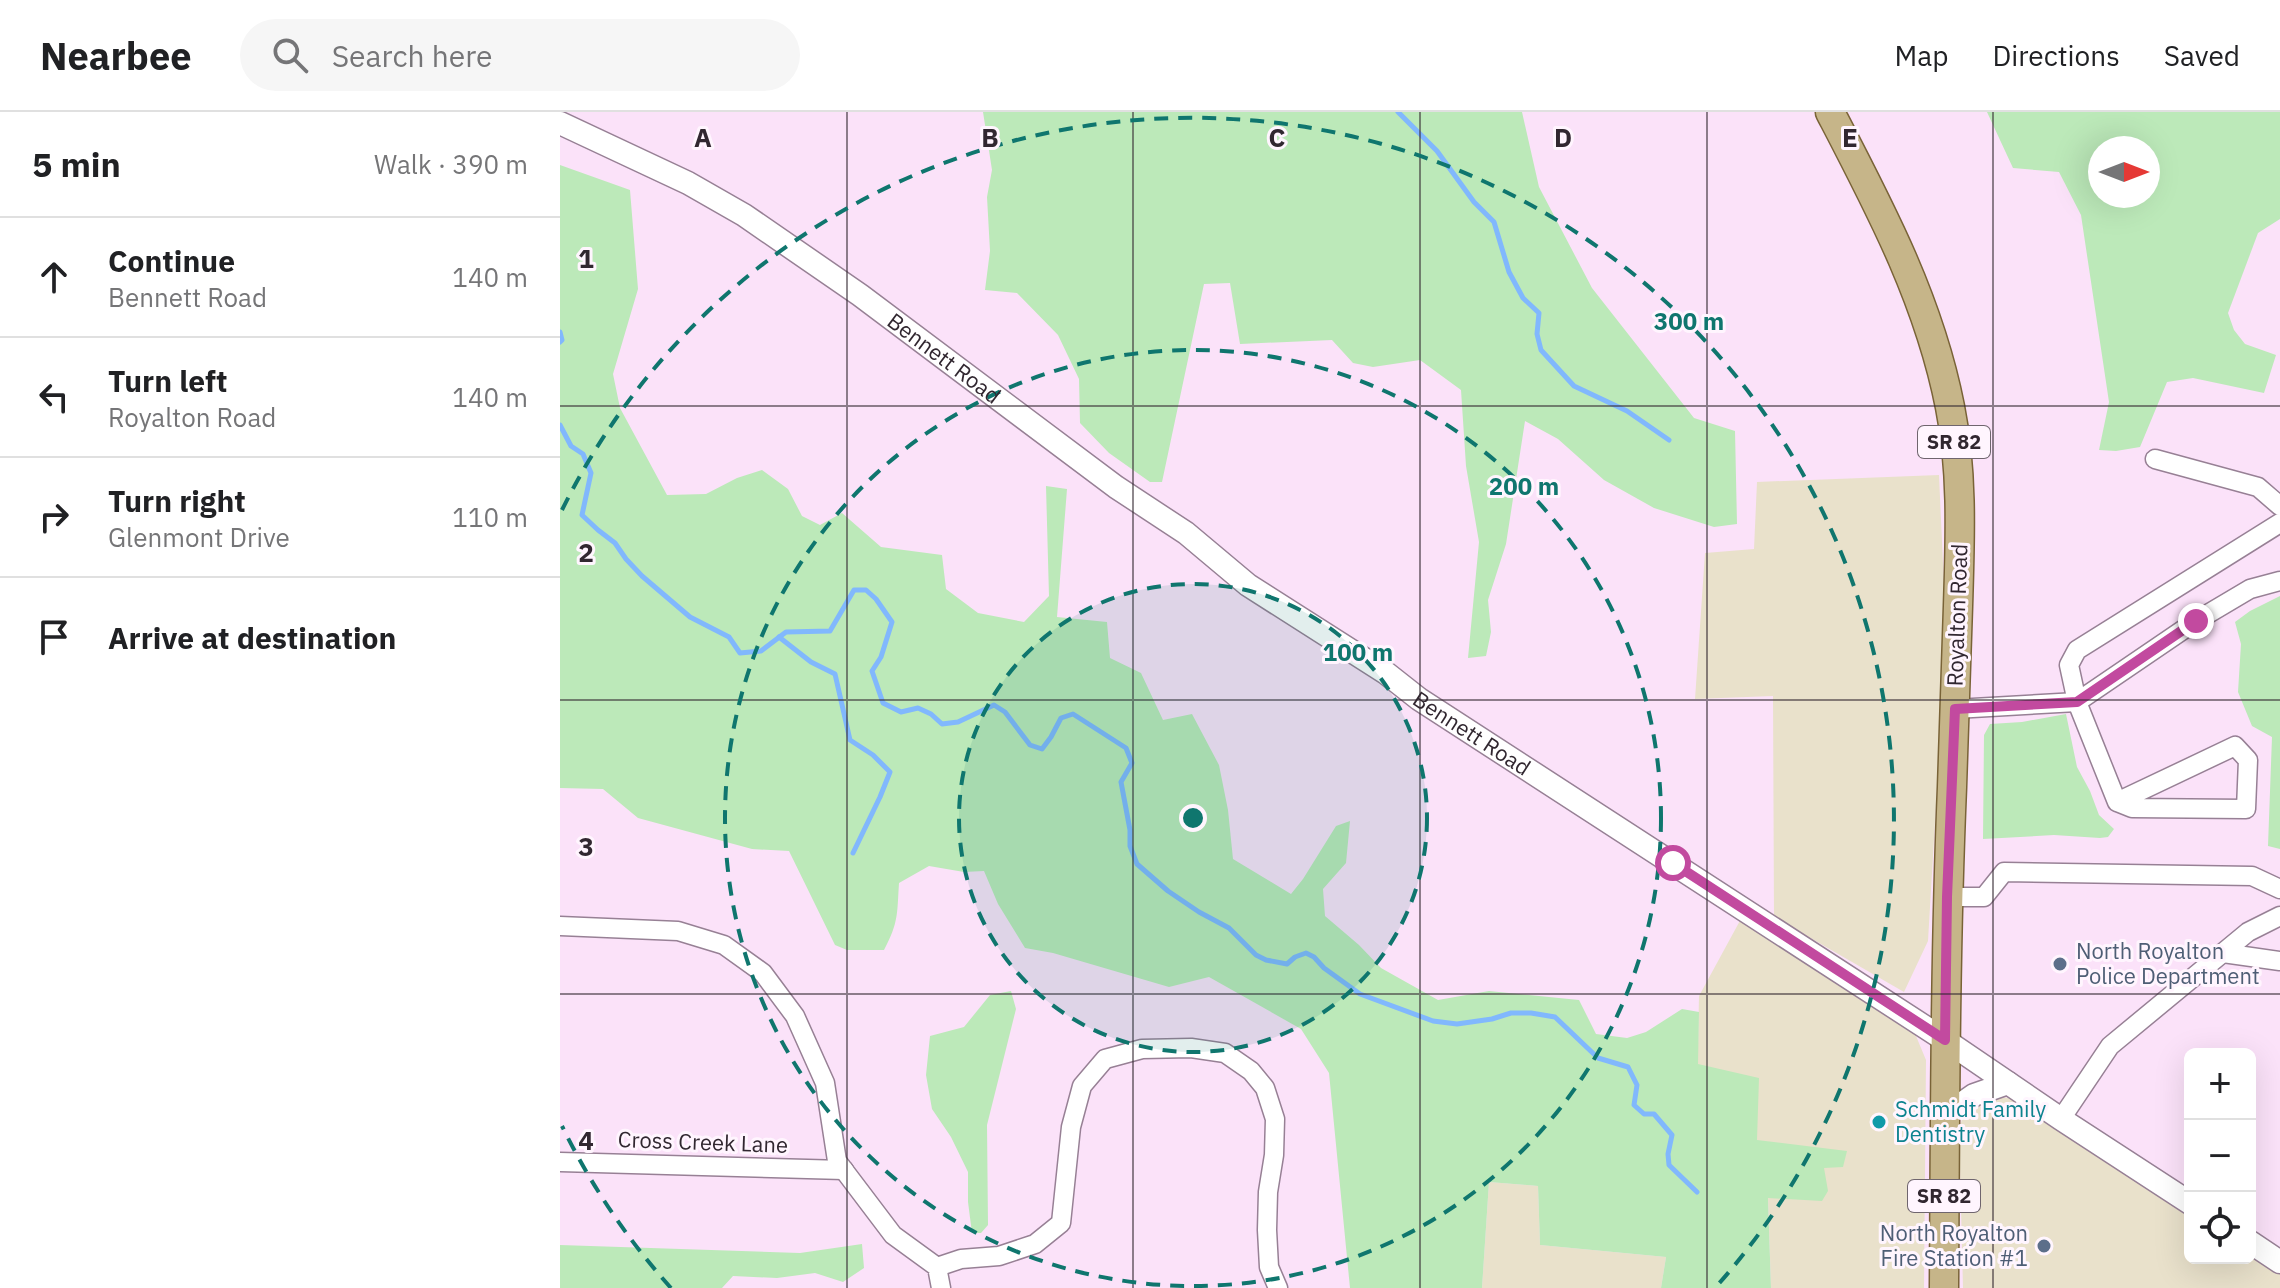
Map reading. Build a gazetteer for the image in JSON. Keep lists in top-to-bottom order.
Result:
{
  "streets": {
    "main road": ["SR 82", "Royalton Road"],
    "street": ["Bennett Road", "Cross Creek Lane"]
  },
  "crossings": [
    ["Bennett Road", "Royalton Road"]
  ],
  "places": ["North Royalton Police Department", "Schmidt Family Dentistry", "North Royalton Fire Station #1"],
  "north": "right",
  "page": {
    "header": "Nearbee",
    "search": "Search here",
    "nav": ["Map", "Directions", "Saved"],
    "heading": ["5 min", "Walk · 390 m"],
    "list": [
      ["Continue", "Bennett Road", "140 m"],
      ["Turn left", "Royalton Road", "140 m"],
      ["Turn right", "Glenmont Drive", "110 m"],
      "Arrive at destination"
    ],
    "map_buttons": ["+", "−"]
  },
  "grid": {
    "columns": [
      "A",
      "B",
      "C",
      "D",
      "E"
    ],
    "rows": [
      "1",
      "2",
      "3",
      "4"
    ]
  },
  "rings": ["300 m", "200 m", "100 m"]
}
